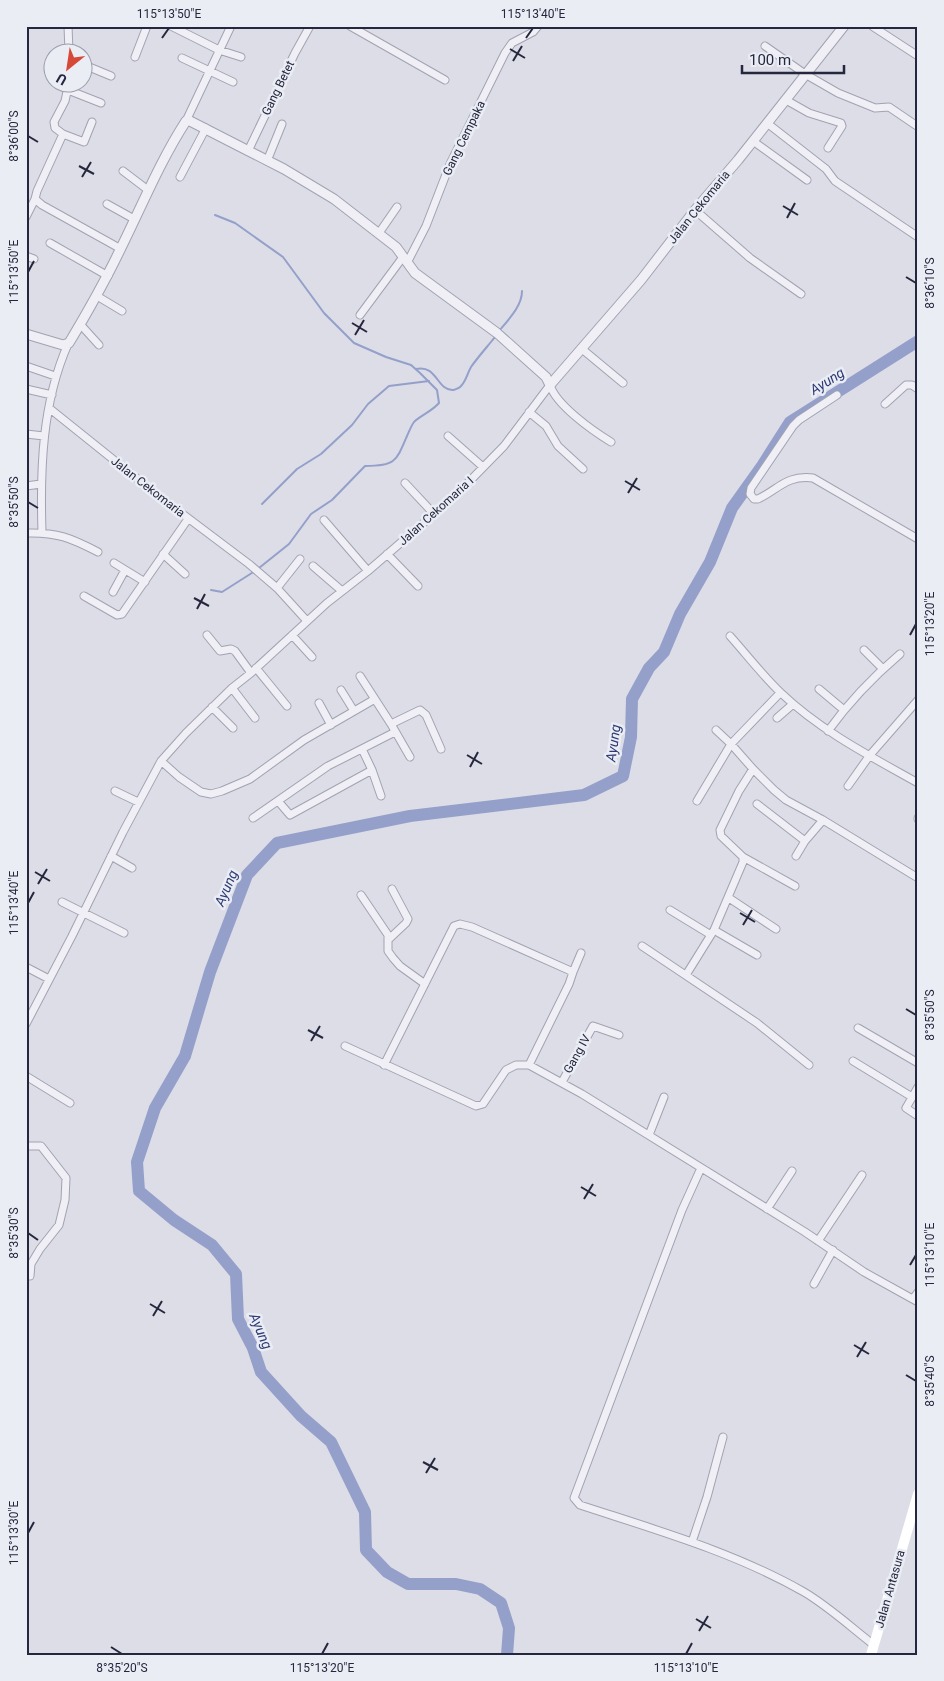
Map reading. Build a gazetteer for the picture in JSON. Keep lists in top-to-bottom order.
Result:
{
  "streets": {
    "main road": ["Jalan Antasura"],
    "street": [
      "Gang Betet",
      "Gang Cempaka",
      "Jalan Cekomaria",
      "Jalan Cekomaria I",
      "Gang IV"
    ]
  },
  "crossings": [
    ["Jalan Cekomaria", "Jalan Cekomaria I"]
  ],
  "water": ["Ayung"],
  "scale_bar": "100 m",
  "north": "bottom left",
  "coordinates": [
    "115°13'50\"E",
    "115°13'40\"E",
    "8°36'00\"S",
    "8°36'10\"S",
    "8°35'50\"S",
    "115°13'20\"E",
    "8°35'30\"S",
    "115°13'10\"E",
    "8°35'40\"S",
    "115°13'30\"E",
    "8°35'20\"S"
  ]
}
